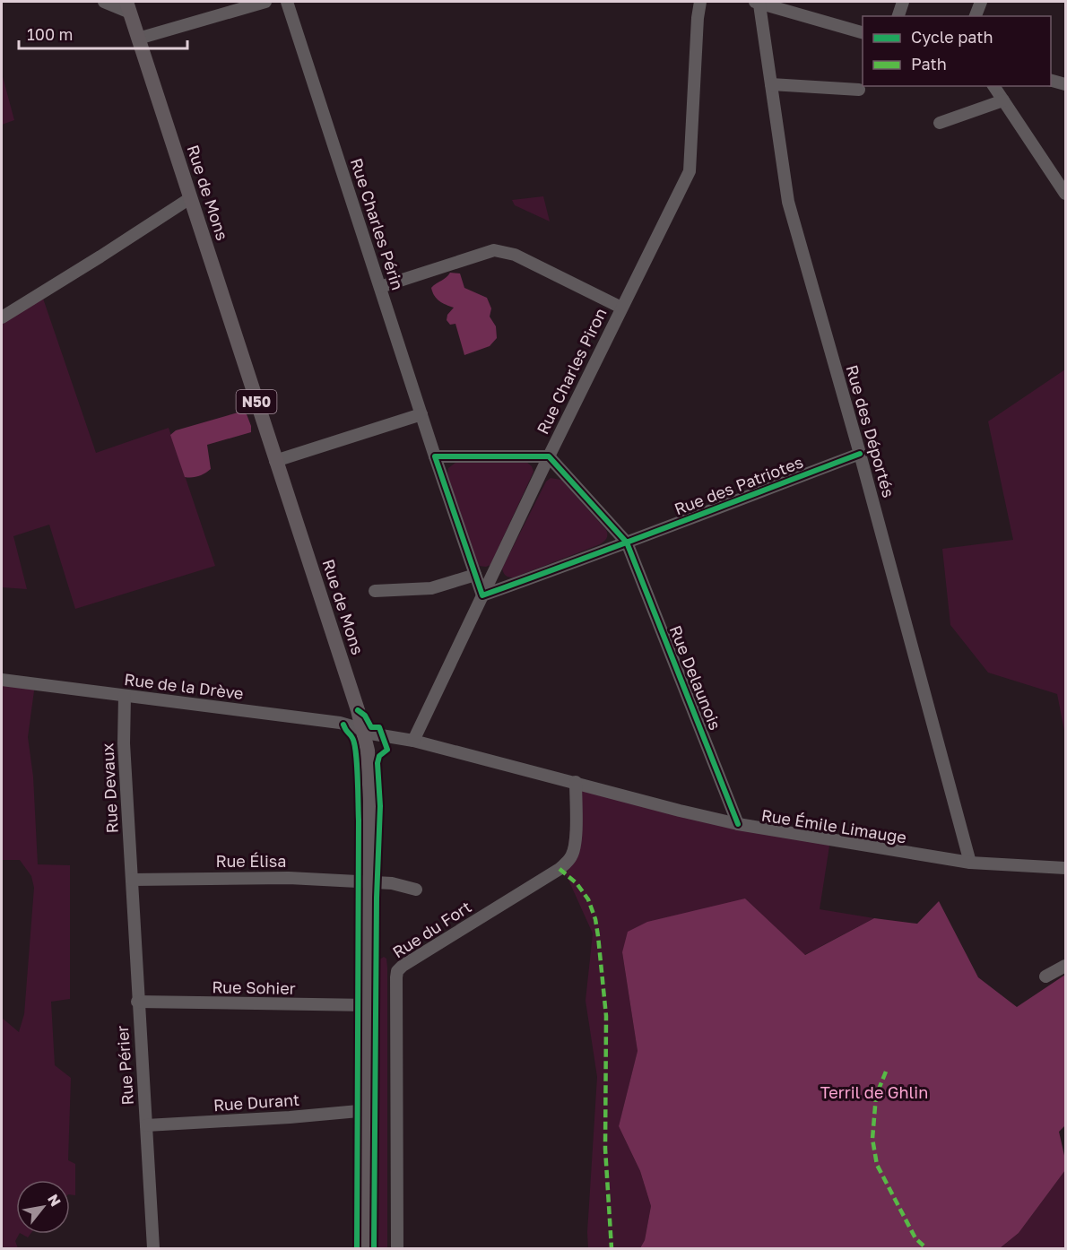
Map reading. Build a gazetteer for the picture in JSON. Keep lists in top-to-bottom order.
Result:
{
  "streets": {
    "main road": ["Rue de Mons", "N50"],
    "street": [
      "Rue Charles Périn",
      "Rue Charles Piron",
      "Rue des Déportés",
      "Rue des Patriotes",
      "Rue Delaunois",
      "Rue de la Drève",
      "Rue Devaux",
      "Rue Émile Limauge",
      "Rue Élisa",
      "Rue du Fort",
      "Rue Sohier",
      "Rue Périer",
      "Rue Durant"
    ]
  },
  "crossings": [
    ["Rue de Mons", "Rue de la Drève"],
    ["Rue de Mons", "Rue Élisa"],
    ["Rue de Mons", "Rue Sohier"],
    ["Rue de Mons", "Rue Durant"],
    ["Rue Charles Périn", "Rue Charles Piron"],
    ["Rue Charles Périn", "Rue des Patriotes"],
    ["Rue Charles Piron", "Rue des Patriotes"],
    ["Rue Charles Piron", "Rue de la Drève"],
    ["Rue Charles Piron", "Rue Émile Limauge"],
    ["Rue des Déportés", "Rue des Patriotes"],
    ["Rue des Déportés", "Rue Émile Limauge"],
    ["Rue des Patriotes", "Rue Delaunois"],
    ["Rue Delaunois", "Rue Émile Limauge"],
    ["Rue de la Drève", "Rue Devaux"],
    ["Rue de la Drève", "Rue Émile Limauge"],
    ["Rue Devaux", "Rue Élisa"],
    ["Rue Devaux", "Rue Périer"],
    ["Rue Émile Limauge", "Rue du Fort"],
    ["Rue Élisa", "Rue Périer"],
    ["Rue Sohier", "Rue Périer"],
    ["Rue Périer", "Rue Durant"]
  ],
  "parks": ["Terril de Ghlin"],
  "legend": ["Cycle path", "Path"],
  "scale_bar": "100 m",
  "north": "top right"
}
